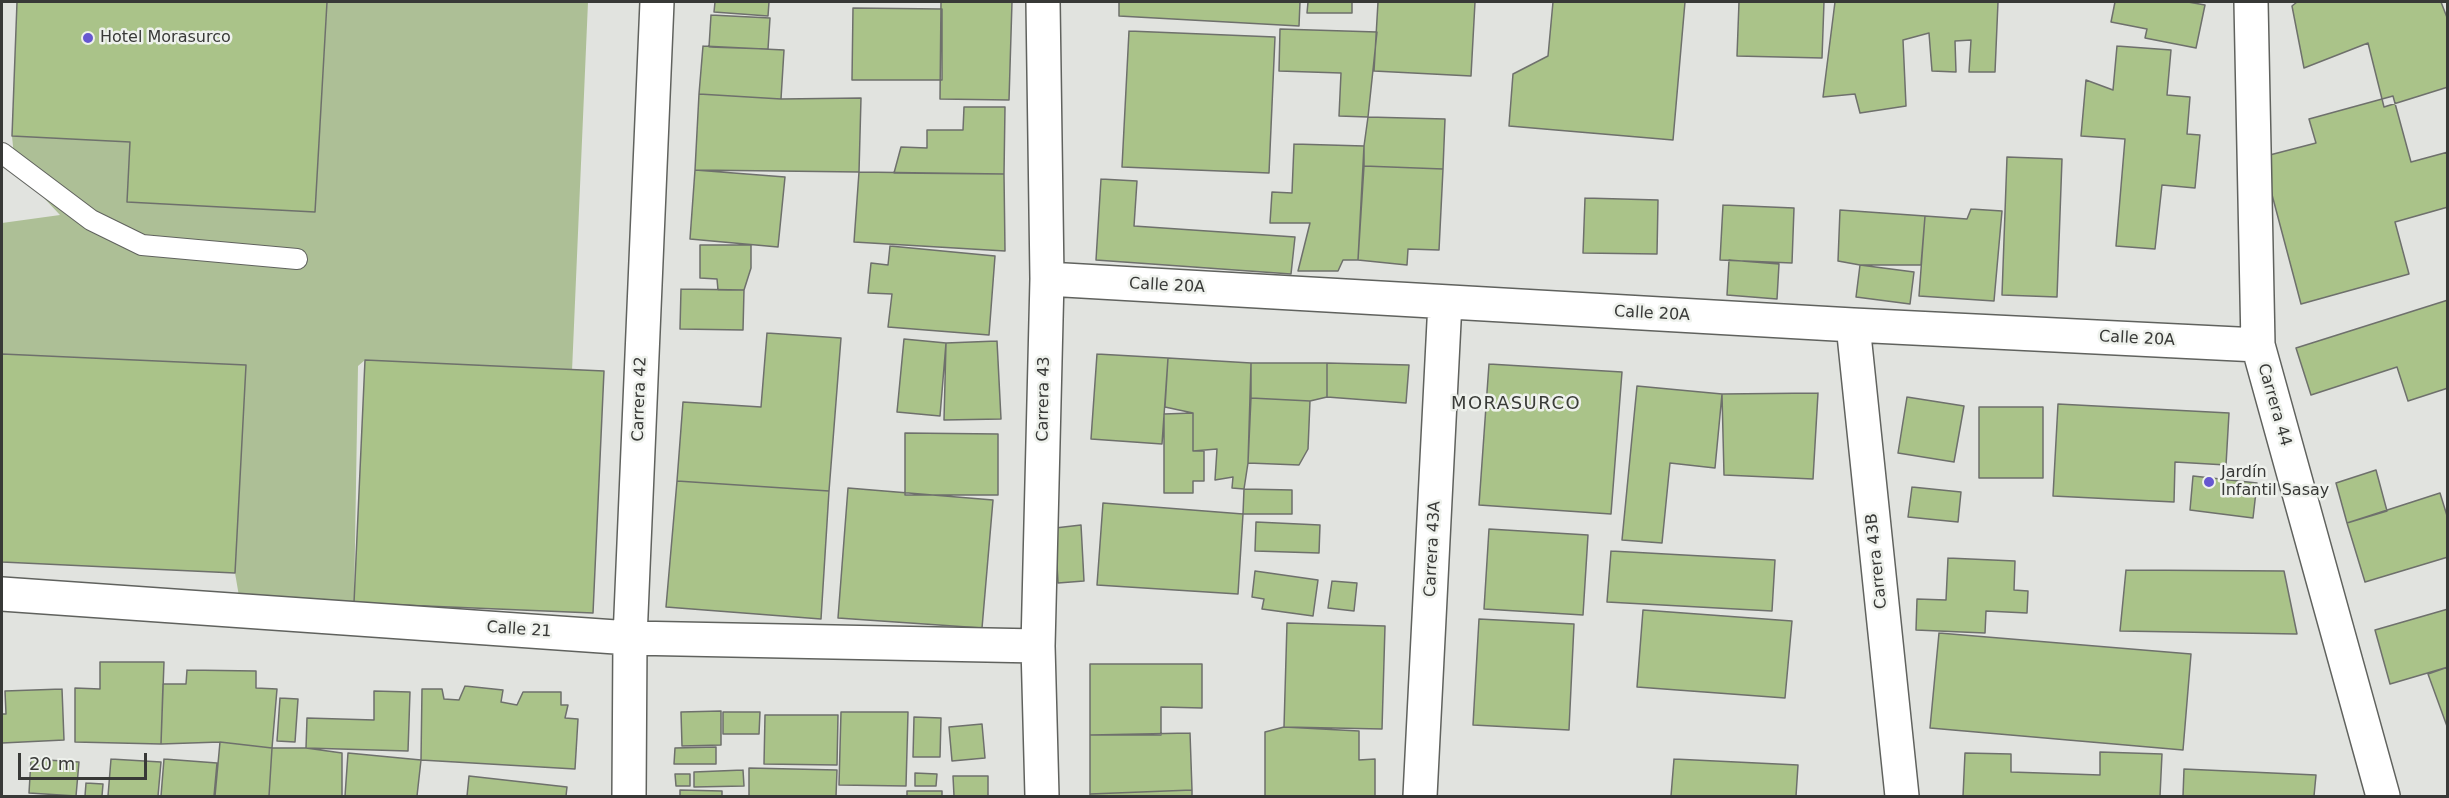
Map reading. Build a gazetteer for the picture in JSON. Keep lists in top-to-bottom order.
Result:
{
  "streets": {
    "street": [
      "Calle 20A",
      "Carrera 42",
      "Carrera 43",
      "Carrera 44",
      "Carrera 43A",
      "Carrera 43B",
      "Calle 21"
    ]
  },
  "crossings": [
    ["Calle 20A", "Carrera 43"],
    ["Calle 20A", "Carrera 44"],
    ["Calle 20A", "Carrera 43A"],
    ["Calle 20A", "Carrera 43B"],
    ["Carrera 42", "Calle 21"],
    ["Carrera 43", "Calle 21"]
  ],
  "districts": ["MORASURCO"],
  "places": ["Hotel Morasurco", "Jardín Infantil Sasay"],
  "scale_bar": "20 m"
}
